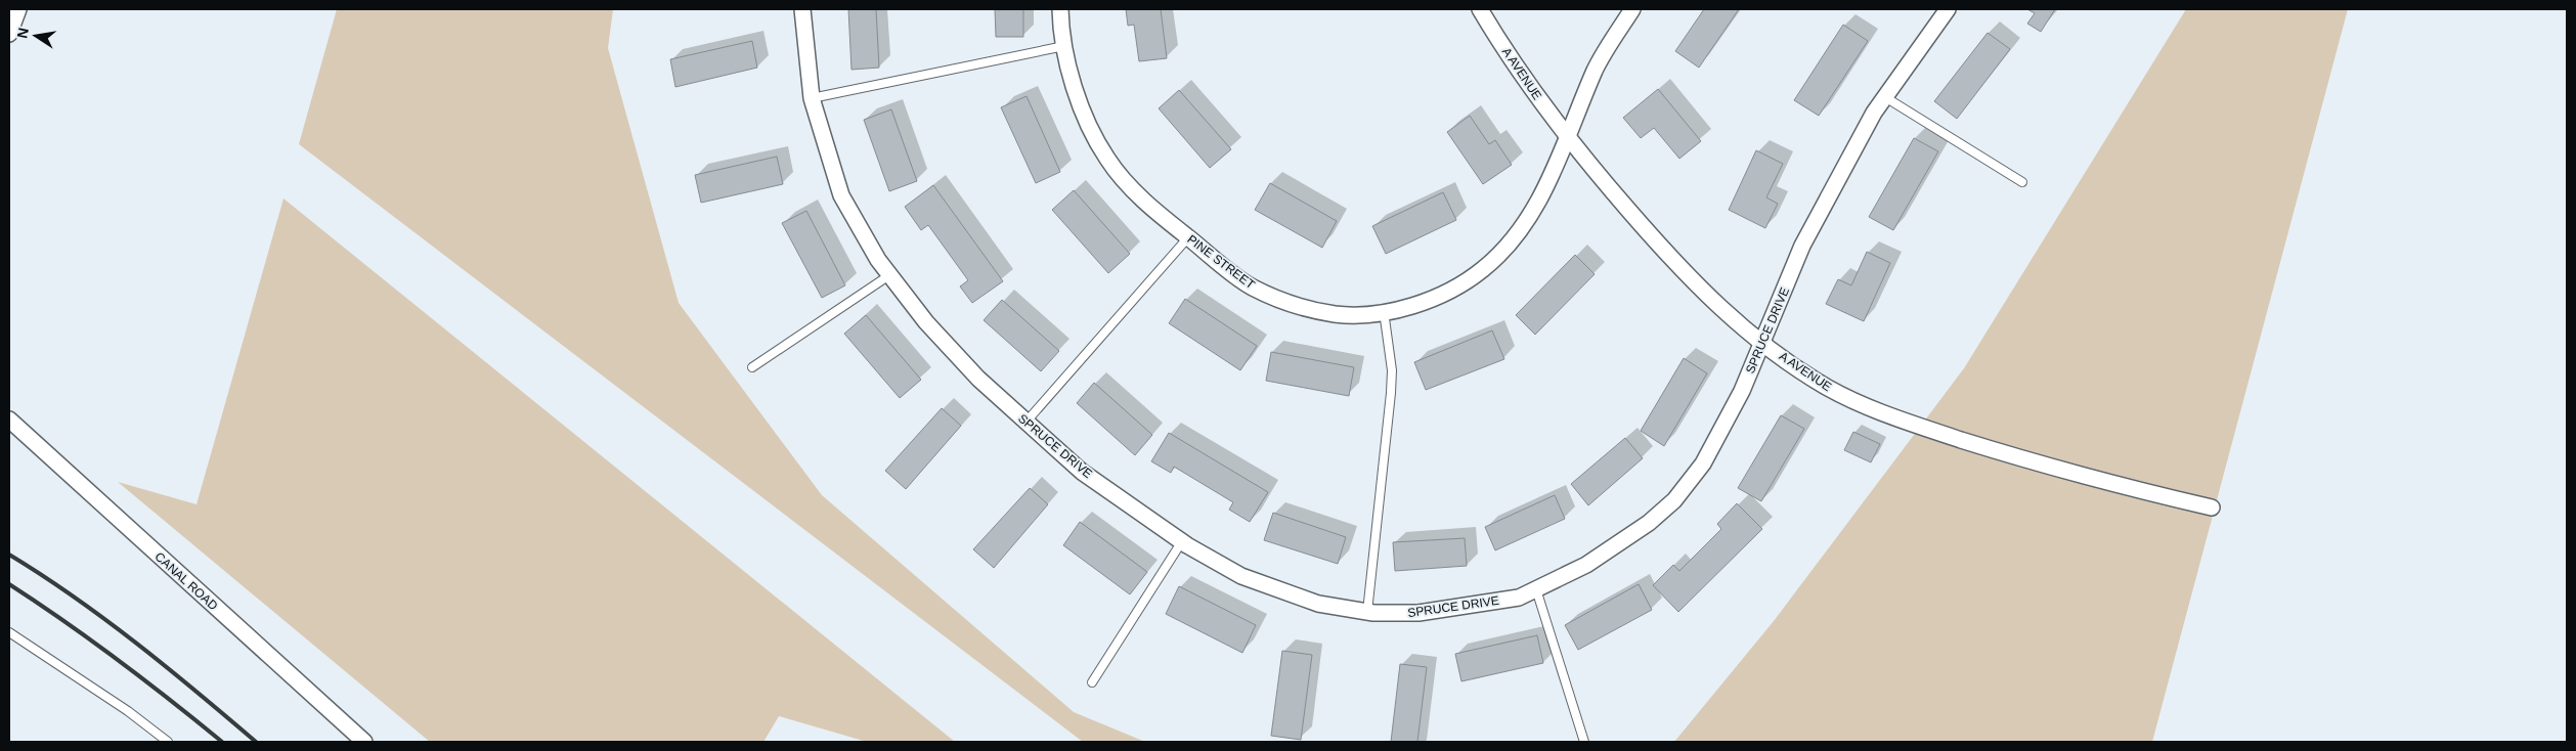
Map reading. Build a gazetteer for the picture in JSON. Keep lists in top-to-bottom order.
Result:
{
  "streets": {
    "street": [
      "A AVENUE",
      "PINE STREET",
      "SPRUCE DRIVE",
      "CANAL ROAD"
    ]
  },
  "crossings": [
    ["A AVENUE", "PINE STREET"],
    ["A AVENUE", "SPRUCE DRIVE"]
  ],
  "north": "left"
}
